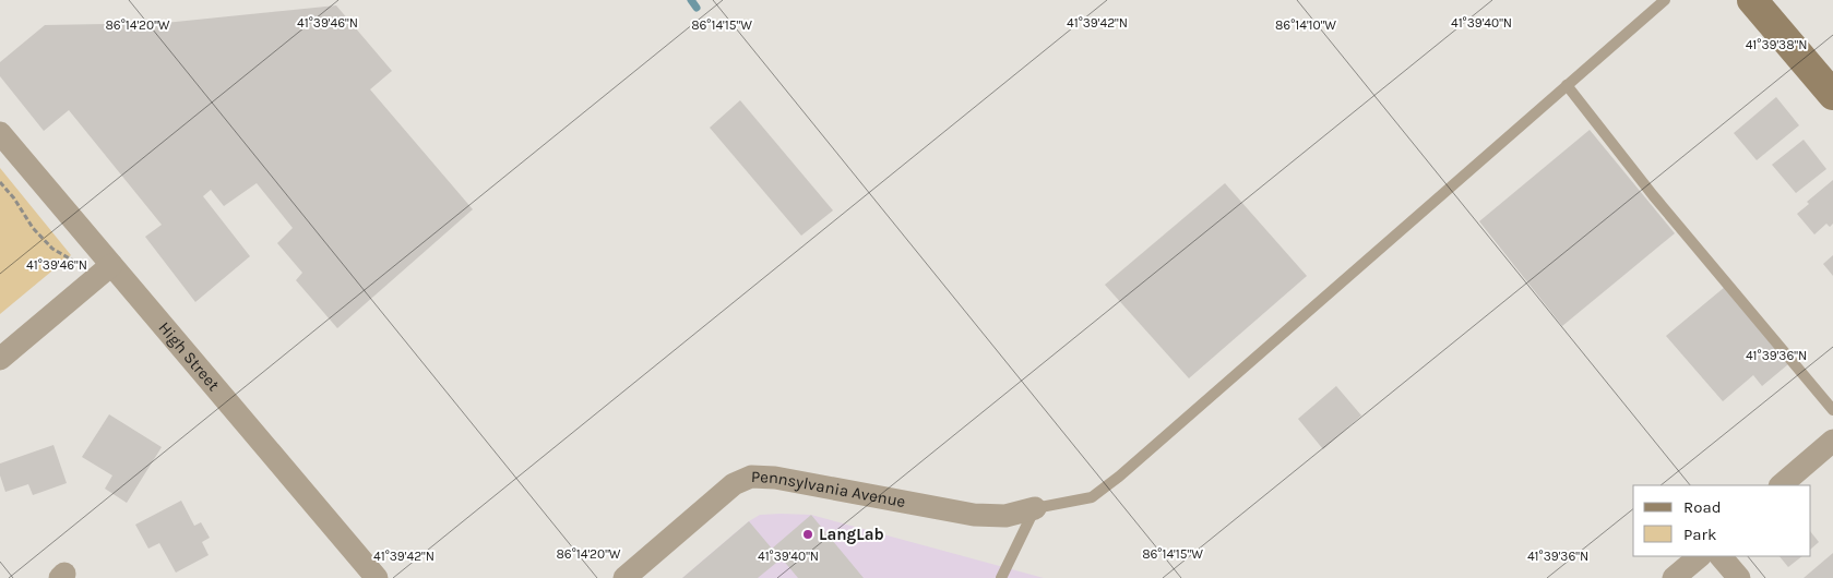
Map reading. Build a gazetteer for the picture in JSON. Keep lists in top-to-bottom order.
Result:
{
  "streets": {
    "street": ["High Street", "Pennsylvania Avenue"]
  },
  "places": ["LangLab"],
  "legend": ["Road", "Park"],
  "coordinates": [
    "41°39'46\"N",
    "41°39'42\"N",
    "41°39'40\"N",
    "86°14'20\"W",
    "86°14'15\"W",
    "86°14'10\"W",
    "41°39'38\"N",
    "41°39'36\"N"
  ]
}
